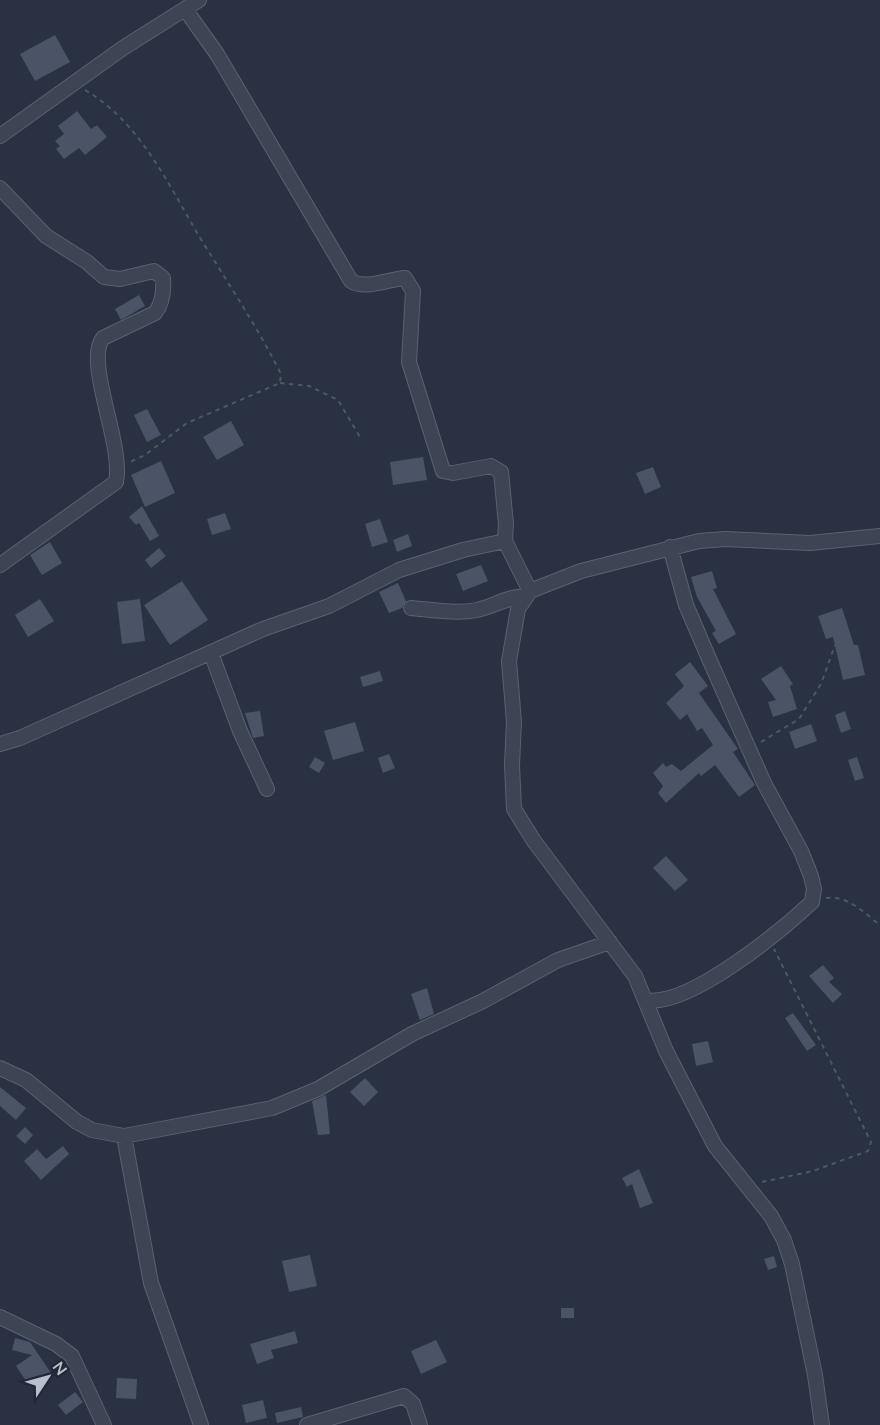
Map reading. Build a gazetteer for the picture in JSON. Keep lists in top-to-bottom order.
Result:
{
  "north": "top right"
}
